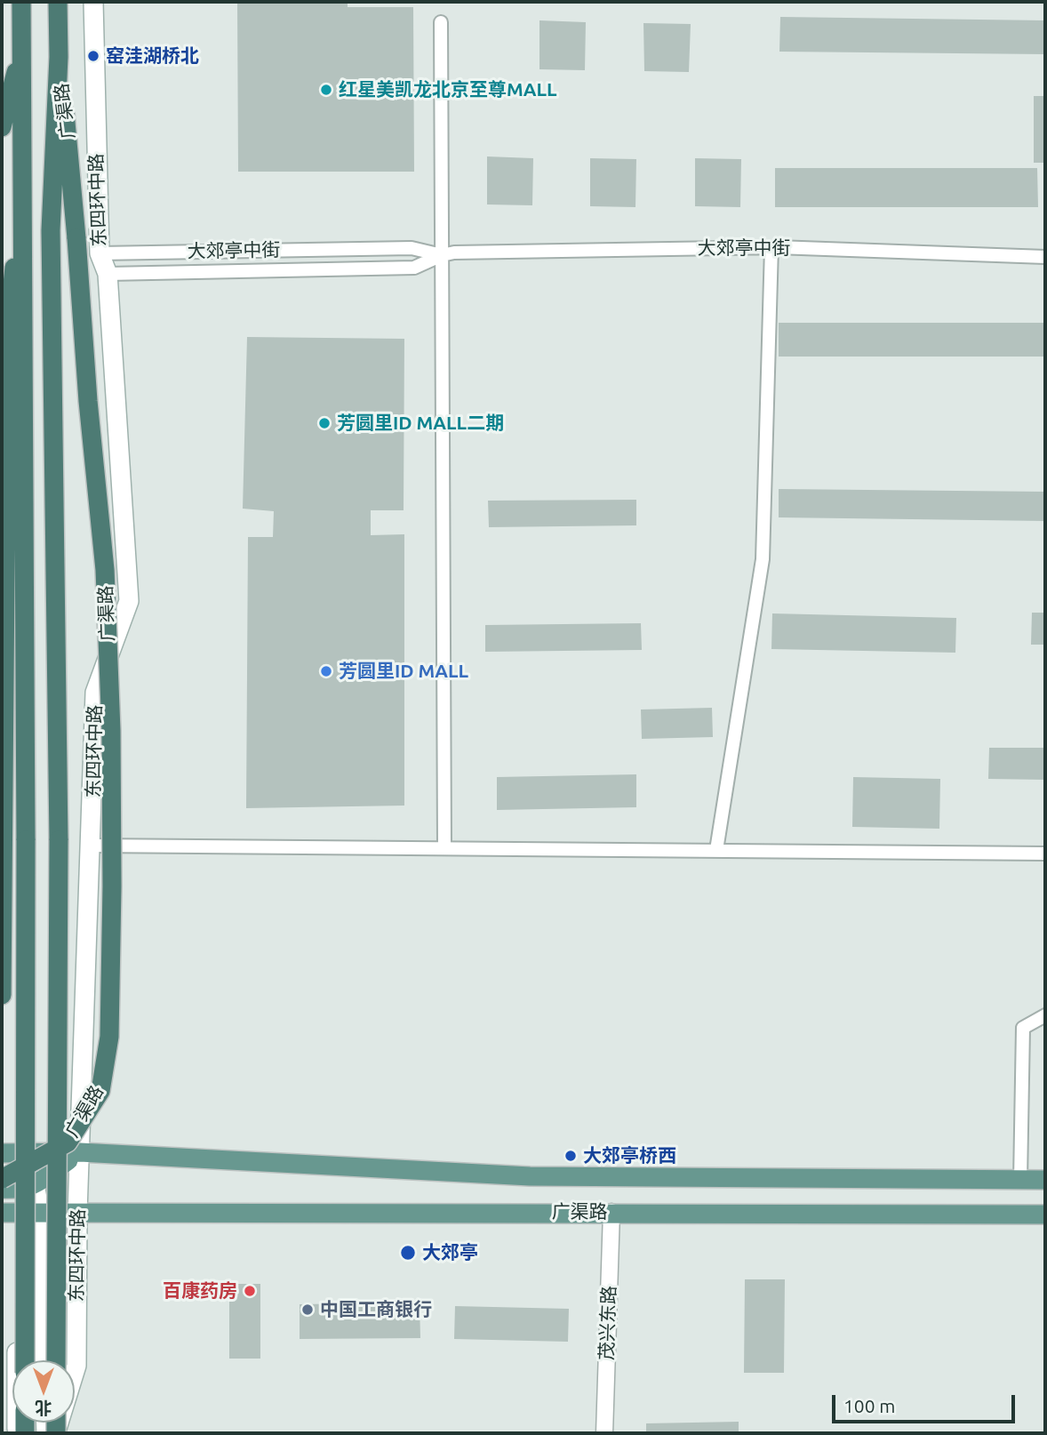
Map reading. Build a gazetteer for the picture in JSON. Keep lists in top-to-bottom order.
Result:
{
  "streets": {
    "highway": ["广渠路", "东四环中路"],
    "street": ["大郊亭中街", "茂兴东路"]
  },
  "crossings": [
    ["广渠路", "东四环中路"],
    ["广渠路", "茂兴东路"],
    ["东四环中路", "大郊亭中街"]
  ],
  "places": [
    "窑洼湖桥北",
    "红星美凯龙北京至尊MALL",
    "芳圆里ID MALL二期",
    "芳圆里ID MALL",
    "大郊亭桥西",
    "大郊亭",
    "百康药房",
    "中国工商银行"
  ],
  "scale_bar": "100 m",
  "north": "bottom"
}
